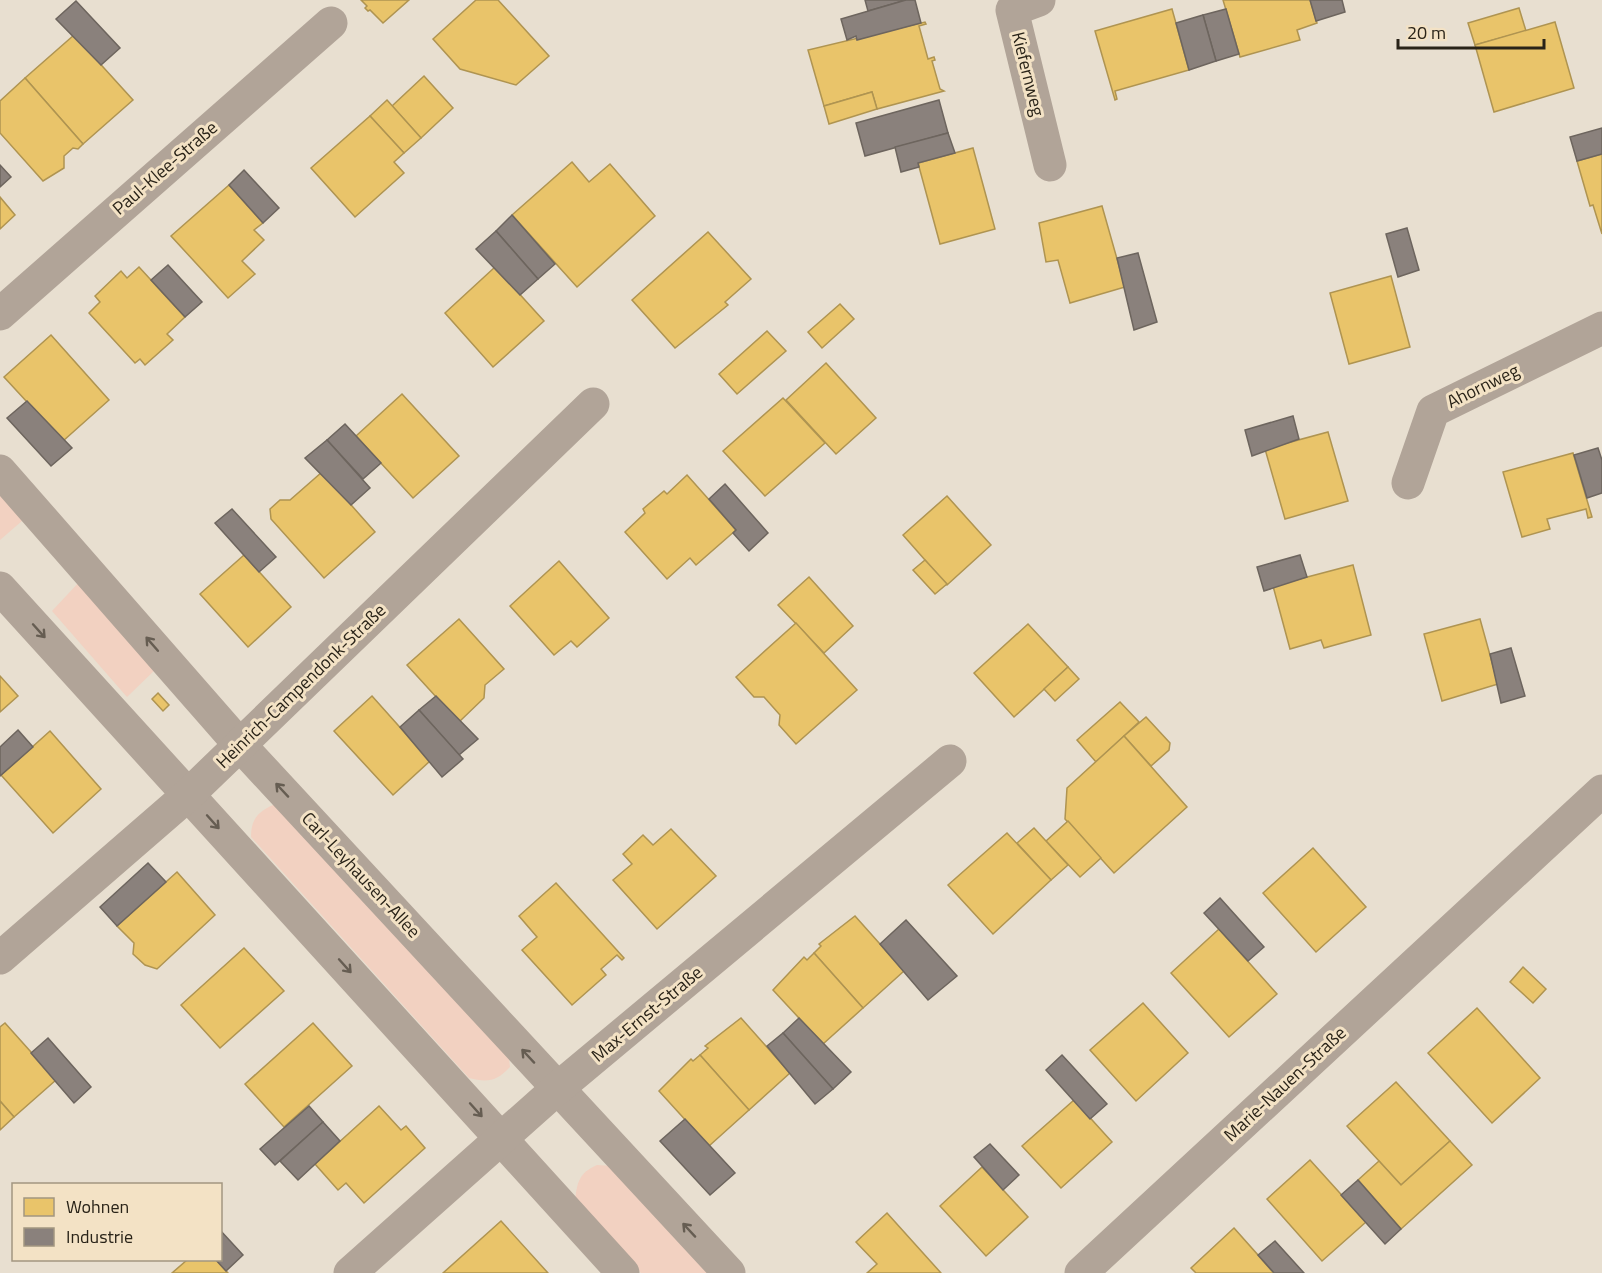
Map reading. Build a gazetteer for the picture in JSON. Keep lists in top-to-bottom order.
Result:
{
  "streets": {
    "street": [
      "Kiefernweg",
      "Paul-Klee-Straße",
      "Ahornweg",
      "Heinrich-Campendonk-Straße",
      "Carl-Leyhausen-Allee",
      "Max-Ernst-Straße",
      "Marie-Nauen-Straße"
    ]
  },
  "crossings": [
    ["Heinrich-Campendonk-Straße", "Carl-Leyhausen-Allee"],
    ["Carl-Leyhausen-Allee", "Max-Ernst-Straße"]
  ],
  "legend": ["Wohnen", "Industrie"],
  "scale_bar": "20 m"
}
